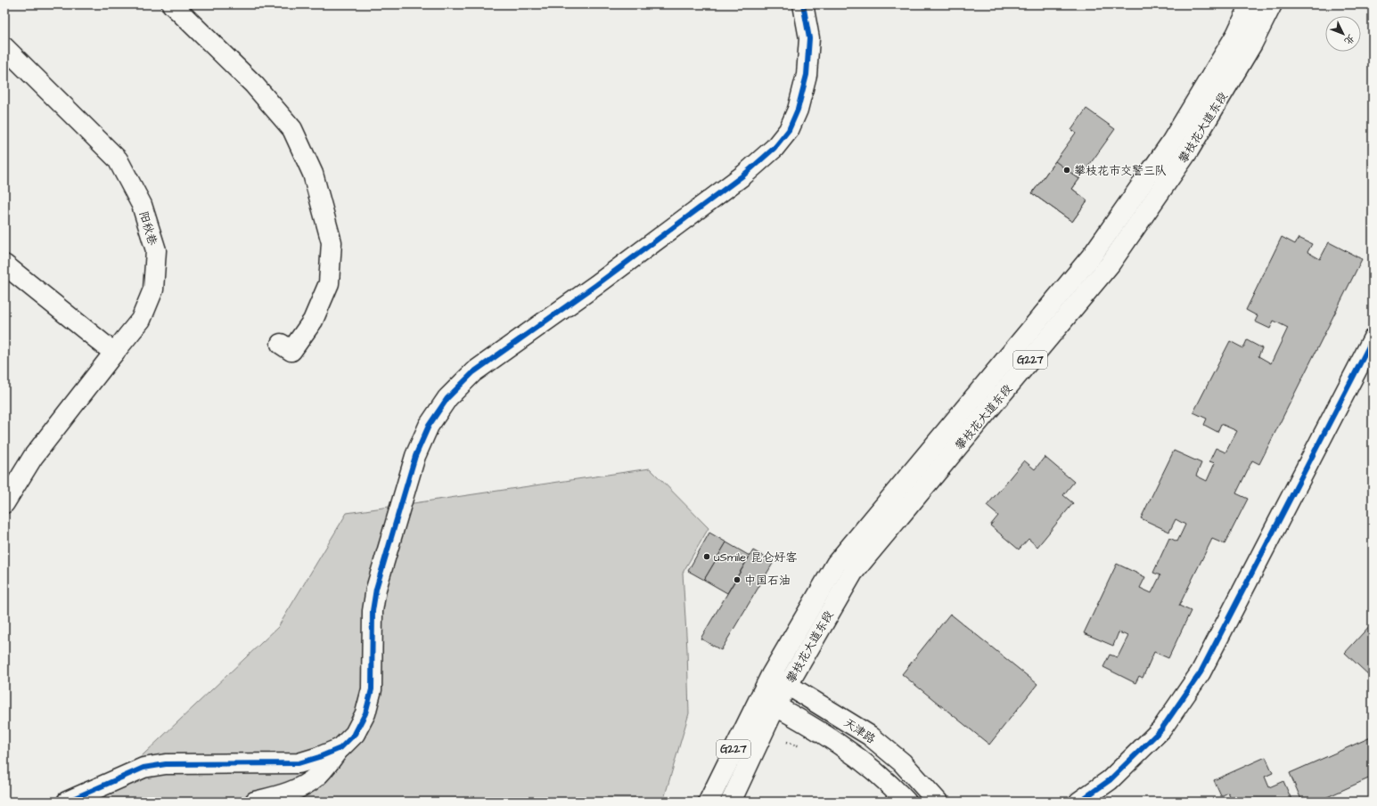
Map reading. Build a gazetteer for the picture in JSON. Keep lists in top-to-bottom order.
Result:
{
  "streets": {
    "main road": [
      "攀枝花大道东段",
      "阳秋巷",
      "G227",
      "天津路"
    ]
  },
  "crossings": [
    ["攀枝花大道东段", "天津路"]
  ],
  "places": ["攀枝花市交警三队", "uSmile 昆仑好客", "中国石油"],
  "north": "bottom right"
}
